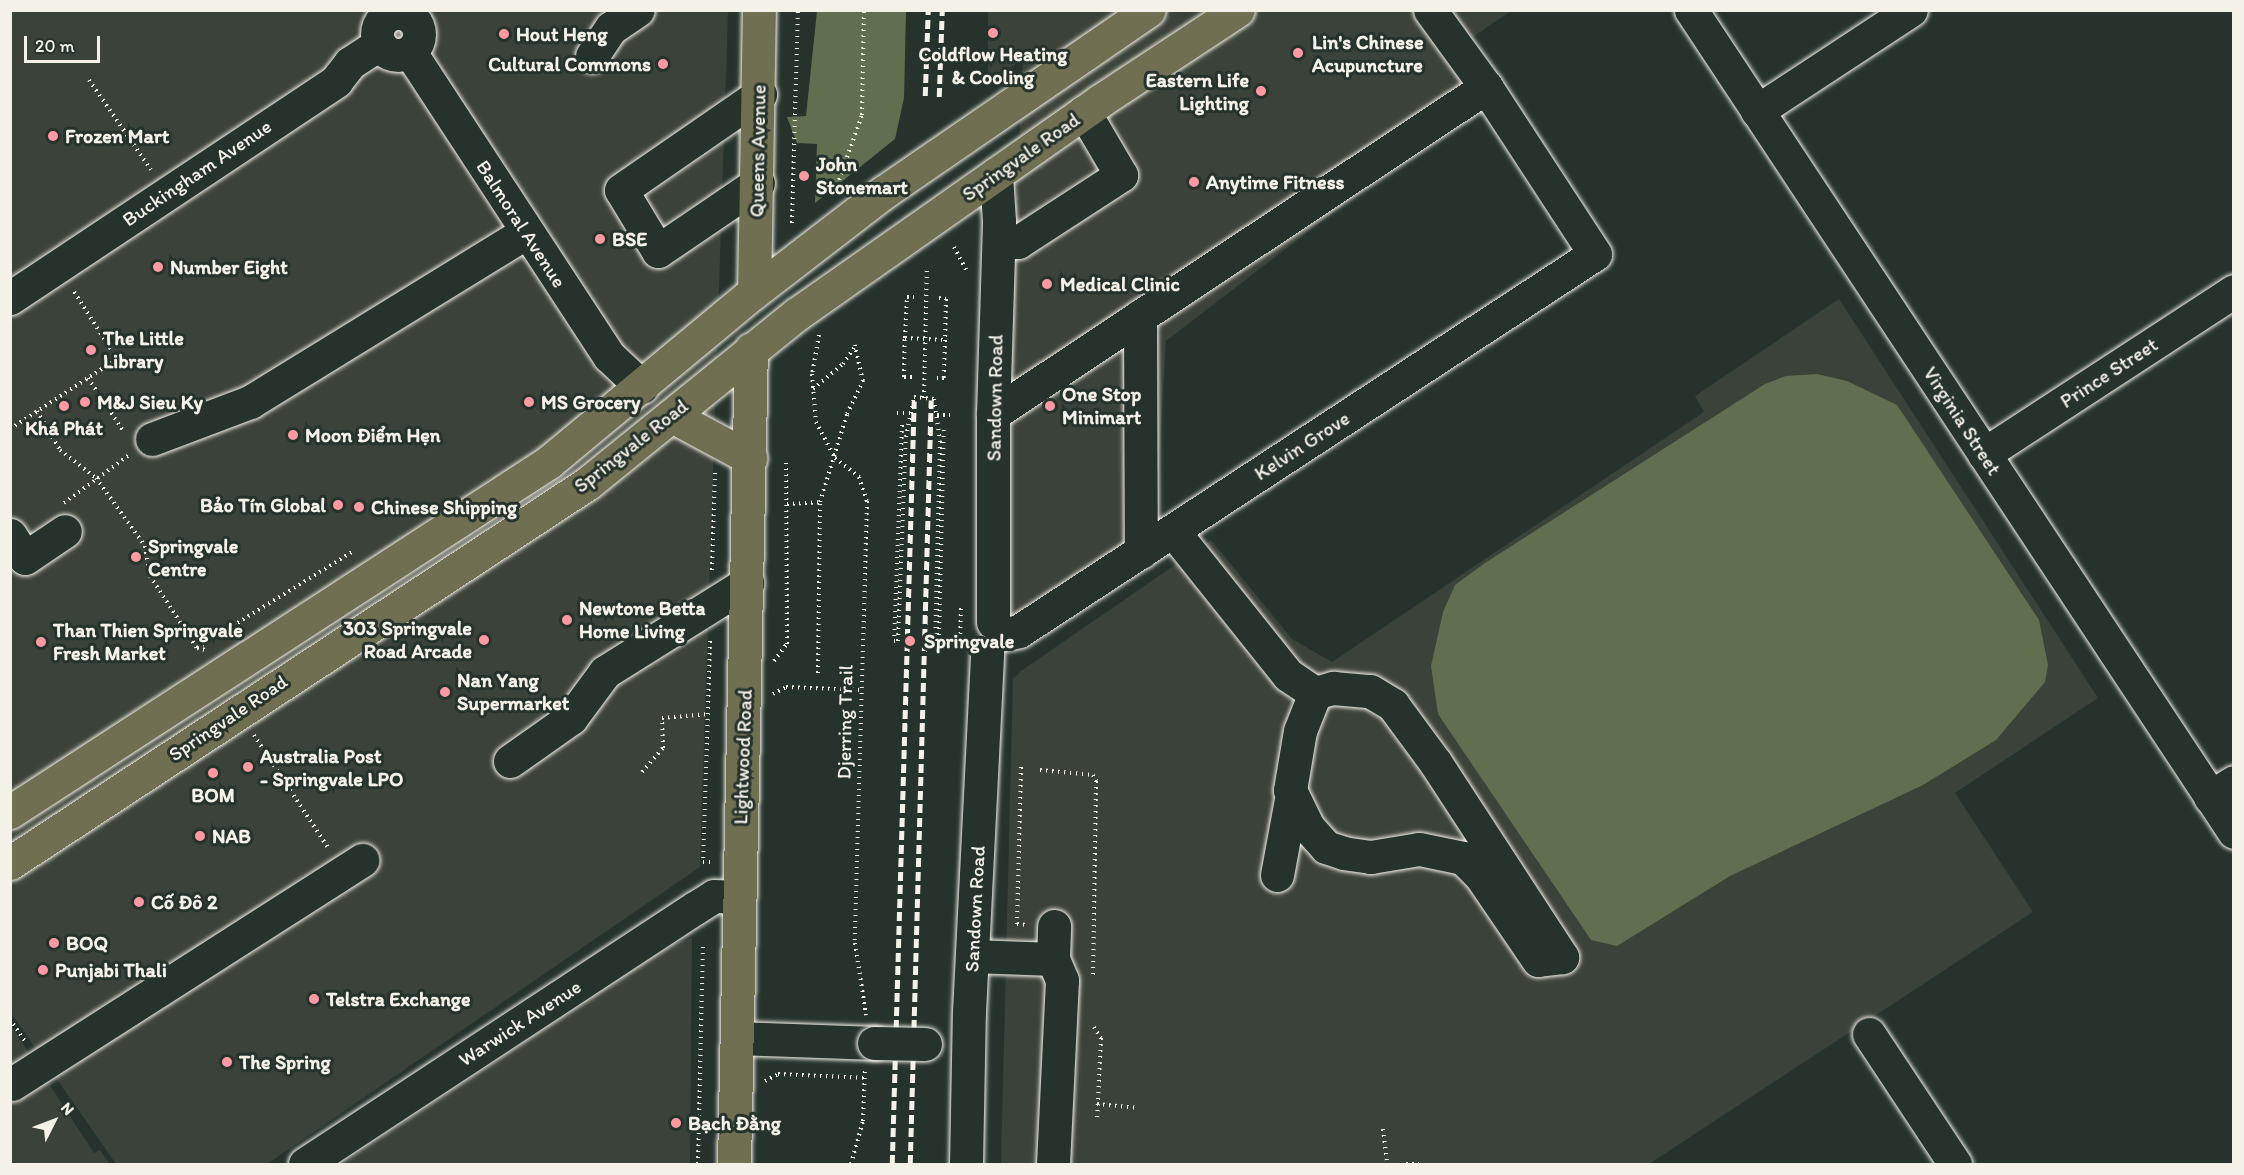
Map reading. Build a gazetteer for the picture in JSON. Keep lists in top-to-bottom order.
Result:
{
  "streets": {
    "main road": ["Queens Avenue", "Springvale Road", "Lightwood Road"],
    "street": [
      "Buckingham Avenue",
      "Balmoral Avenue",
      "Prince Street",
      "Sandown Road",
      "Virginia Street",
      "Kelvin Grove",
      "Warwick Avenue"
    ],
    "path": ["Djerring Trail"]
  },
  "crossings": [
    ["Queens Avenue", "Springvale Road"],
    ["Queens Avenue", "Lightwood Road"],
    ["Springvale Road", "Balmoral Avenue"],
    ["Springvale Road", "Sandown Road"],
    ["Springvale Road", "Djerring Trail"],
    ["Springvale Road", "Lightwood Road"],
    ["Buckingham Avenue", "Balmoral Avenue"],
    ["Prince Street", "Virginia Street"],
    ["Sandown Road", "Kelvin Grove"],
    ["Lightwood Road", "Warwick Avenue"]
  ],
  "places": [
    "Coldflow Heating & Cooling",
    "Hout Heng",
    "Lin's Chinese Acupuncture",
    "Cultural Commons",
    "Eastern Life Lighting",
    "Frozen Mart",
    "John Stonemart",
    "Anytime Fitness",
    "BSE",
    "Number Eight",
    "Medical Clinic",
    "The Little Library",
    "M&J Sieu Ky",
    "MS Grocery",
    "Khá Phát",
    "One Stop Minimart",
    "Moon Điểm Hẹn",
    "Bảo Tín Global",
    "Chinese Shipping",
    "Springvale Centre",
    "Newtone Betta Home Living",
    "303 Springvale Road Arcade",
    "Springvale",
    "Than Thien Springvale Fresh Market",
    "Nan Yang Supermarket",
    "Australia Post - Springvale LPO",
    "BOM",
    "NAB",
    "Cố Đô 2",
    "BOQ",
    "Punjabi Thali",
    "Telstra Exchange",
    "The Spring",
    "Bạch Đằng"
  ],
  "scale_bar": "20 m",
  "north": "top right"
}
